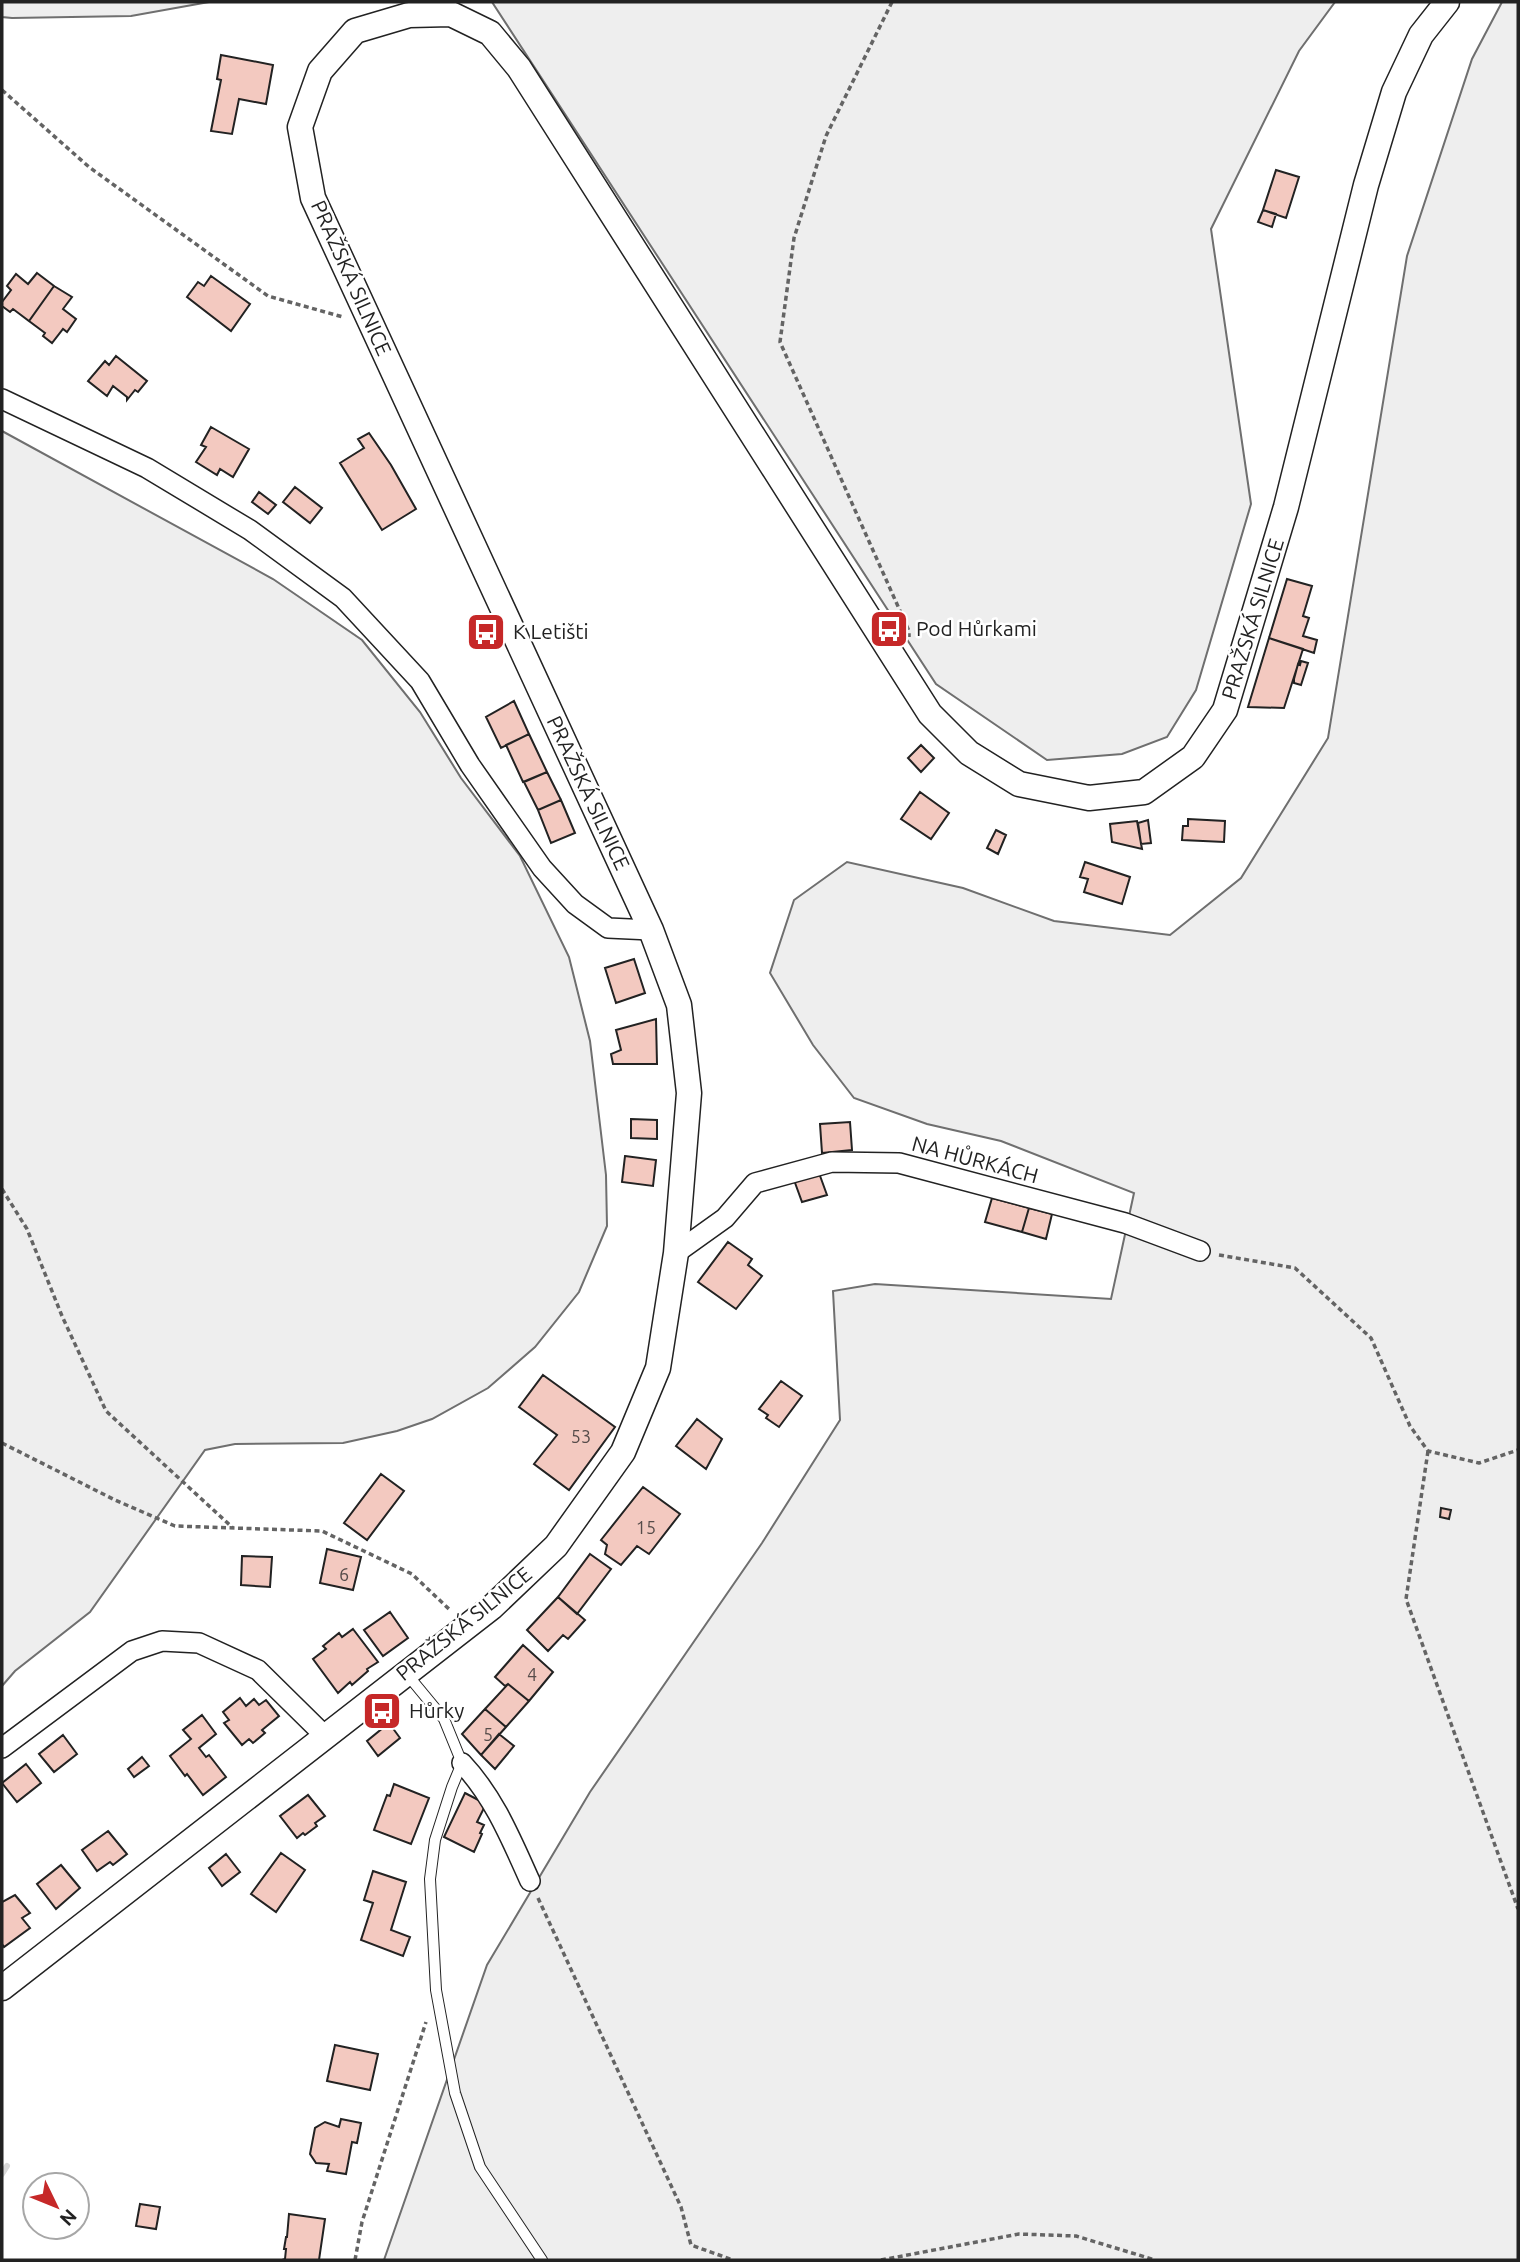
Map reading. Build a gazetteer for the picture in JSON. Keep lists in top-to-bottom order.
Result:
{
  "streets": {
    "street": ["PRAŽSKÁ SILNICE", "NA HŮRKÁCH"]
  },
  "crossings": [
    ["PRAŽSKÁ SILNICE", "NA HŮRKÁCH"]
  ],
  "places": {
    "bus stop": ["Pod Hůrkami", "K Letišti", "Hůrky"]
  },
  "house_numbers": [
    "53",
    "15",
    "6",
    "4",
    "5"
  ],
  "north": "bottom right"
}
